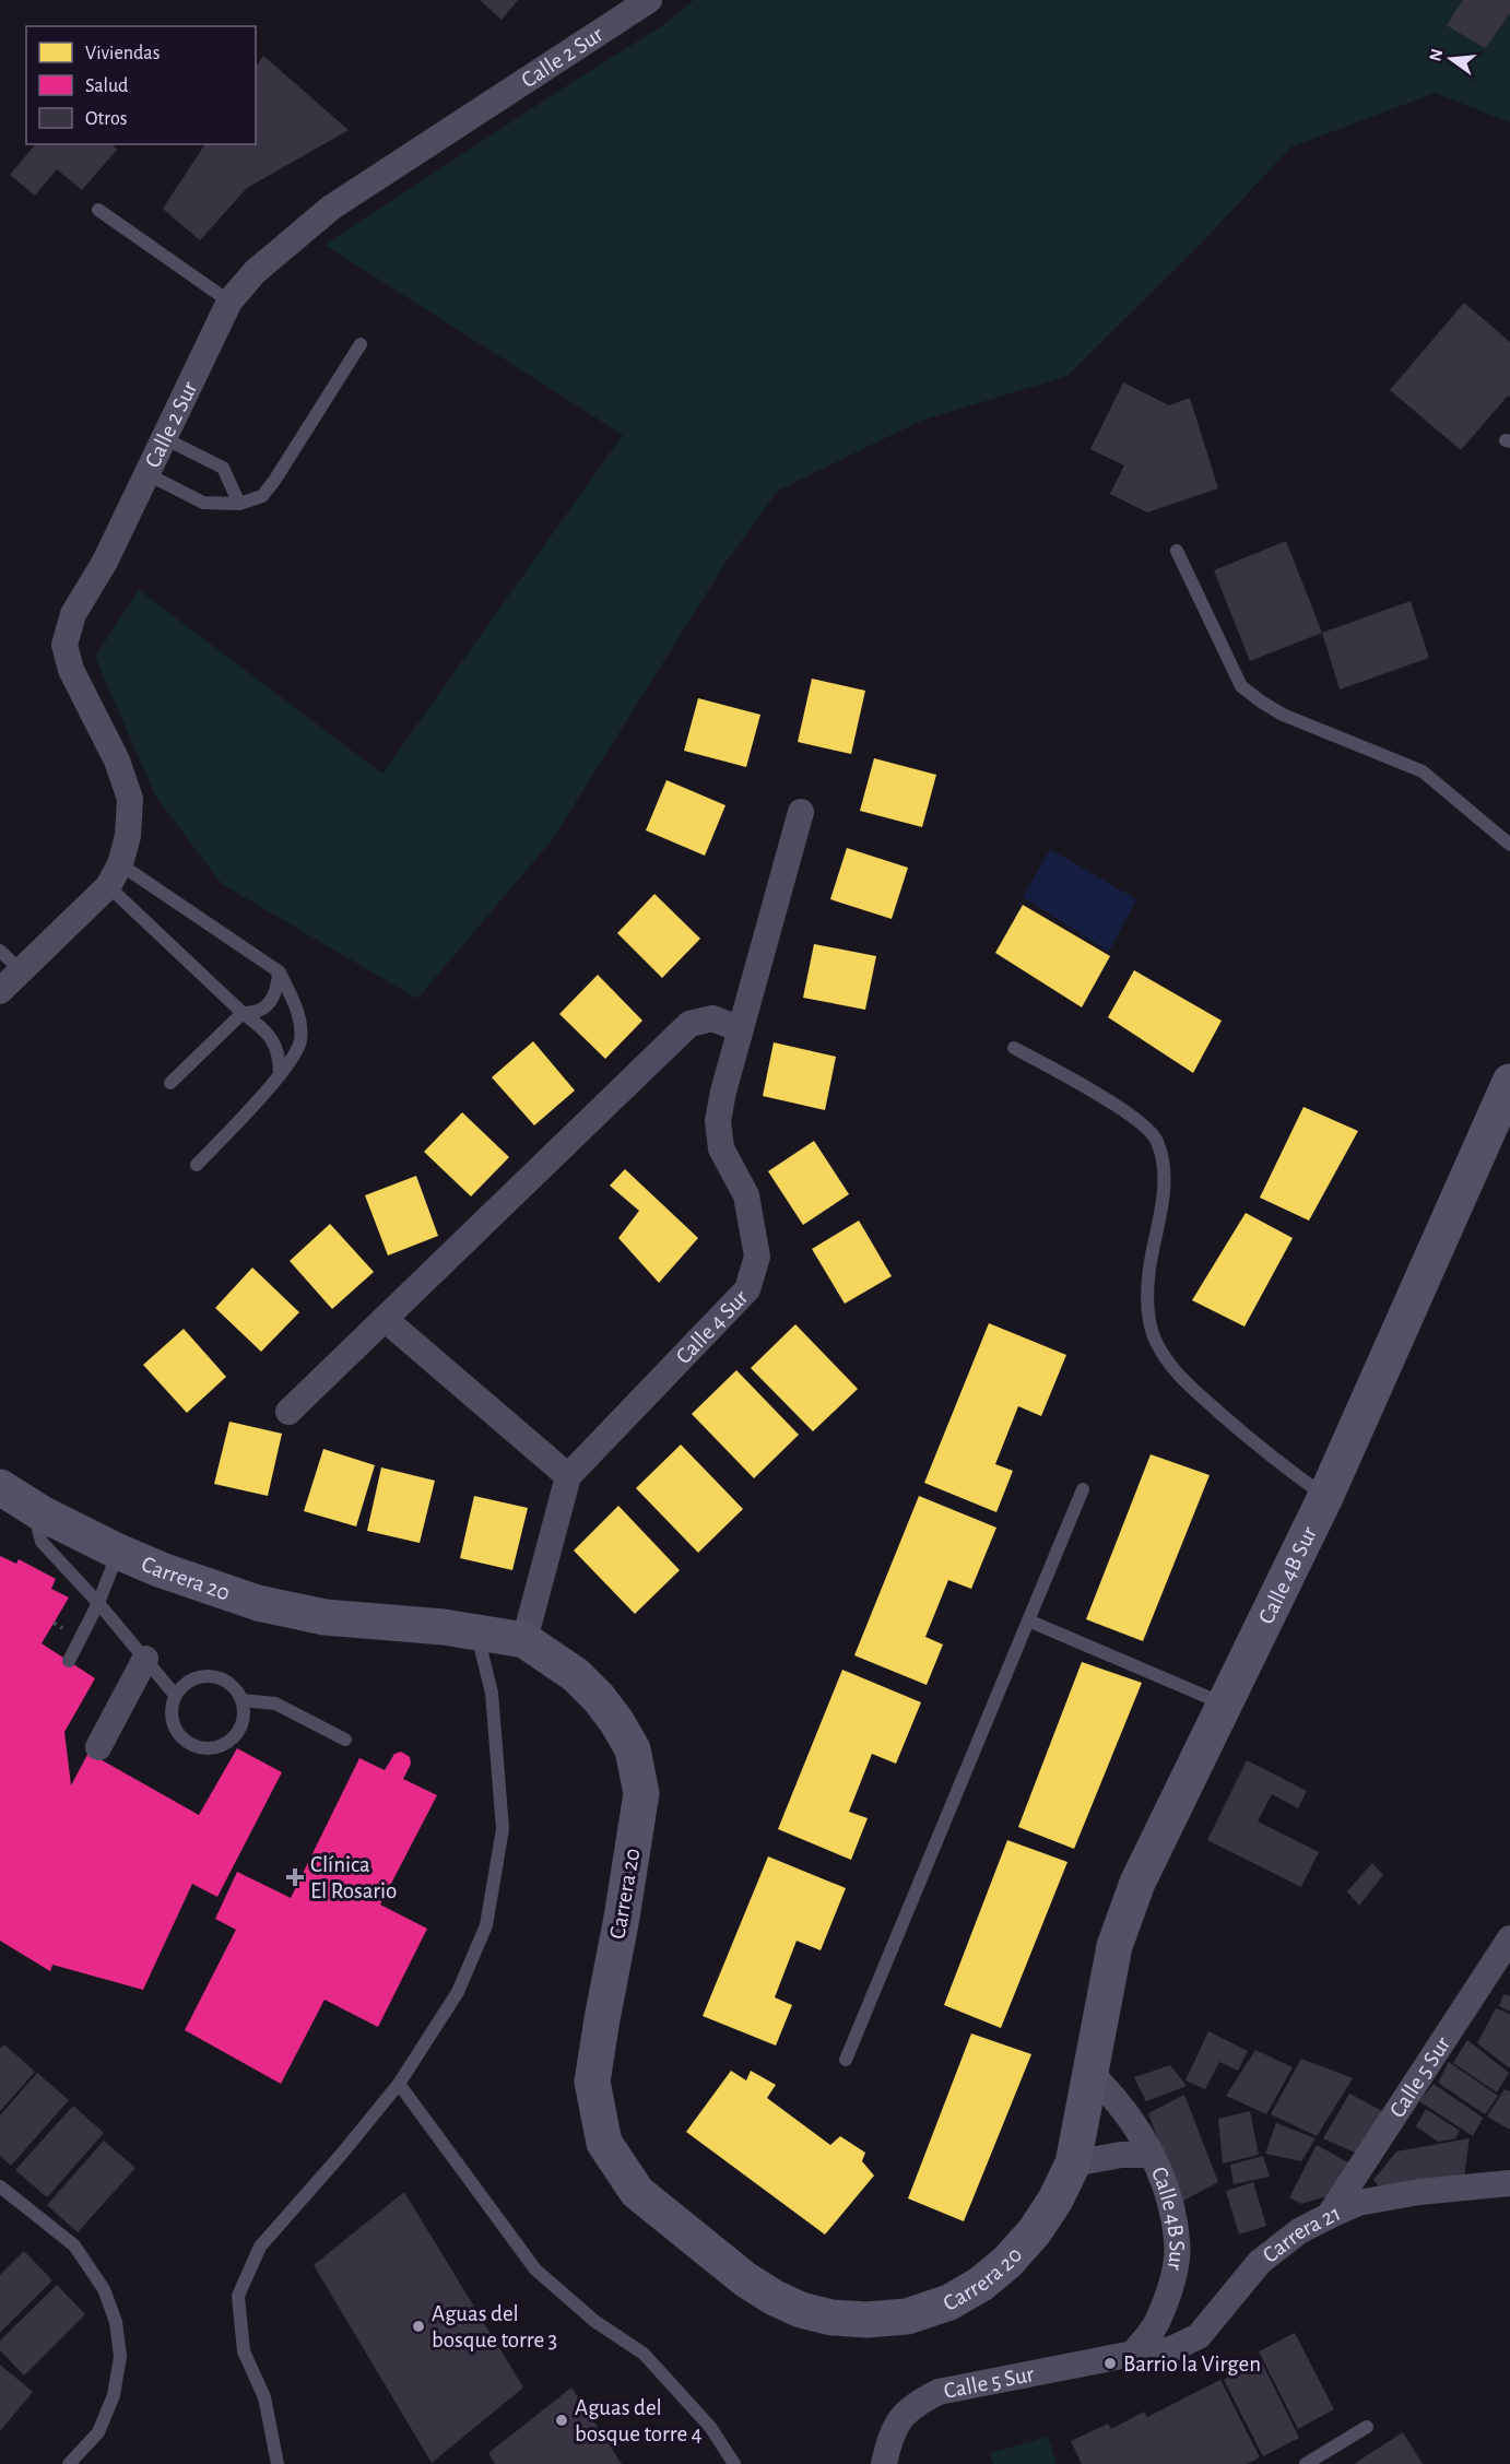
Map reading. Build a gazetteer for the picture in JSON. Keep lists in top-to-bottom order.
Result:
{
  "streets": {
    "street": [
      "Calle 2 Sur",
      "Calle 4 Sur",
      "Calle 4B Sur",
      "Carrera 20",
      "Calle 5 Sur",
      "Carrera 21"
    ]
  },
  "crossings": [
    ["Calle 4 Sur", "Carrera 20"],
    ["Calle 4B Sur", "Carrera 20"],
    ["Calle 4B Sur", "Calle 5 Sur"],
    ["Calle 4B Sur", "Carrera 21"],
    ["Calle 5 Sur", "Carrera 21"]
  ],
  "places": {
    "health": ["Clínica El Rosario"],
    "other": ["Aguas del bosque torre 3", "Barrio la Virgen", "Aguas del bosque torre 4"]
  },
  "legend": ["Viviendas", "Salud", "Otros"],
  "north": "left"
}
